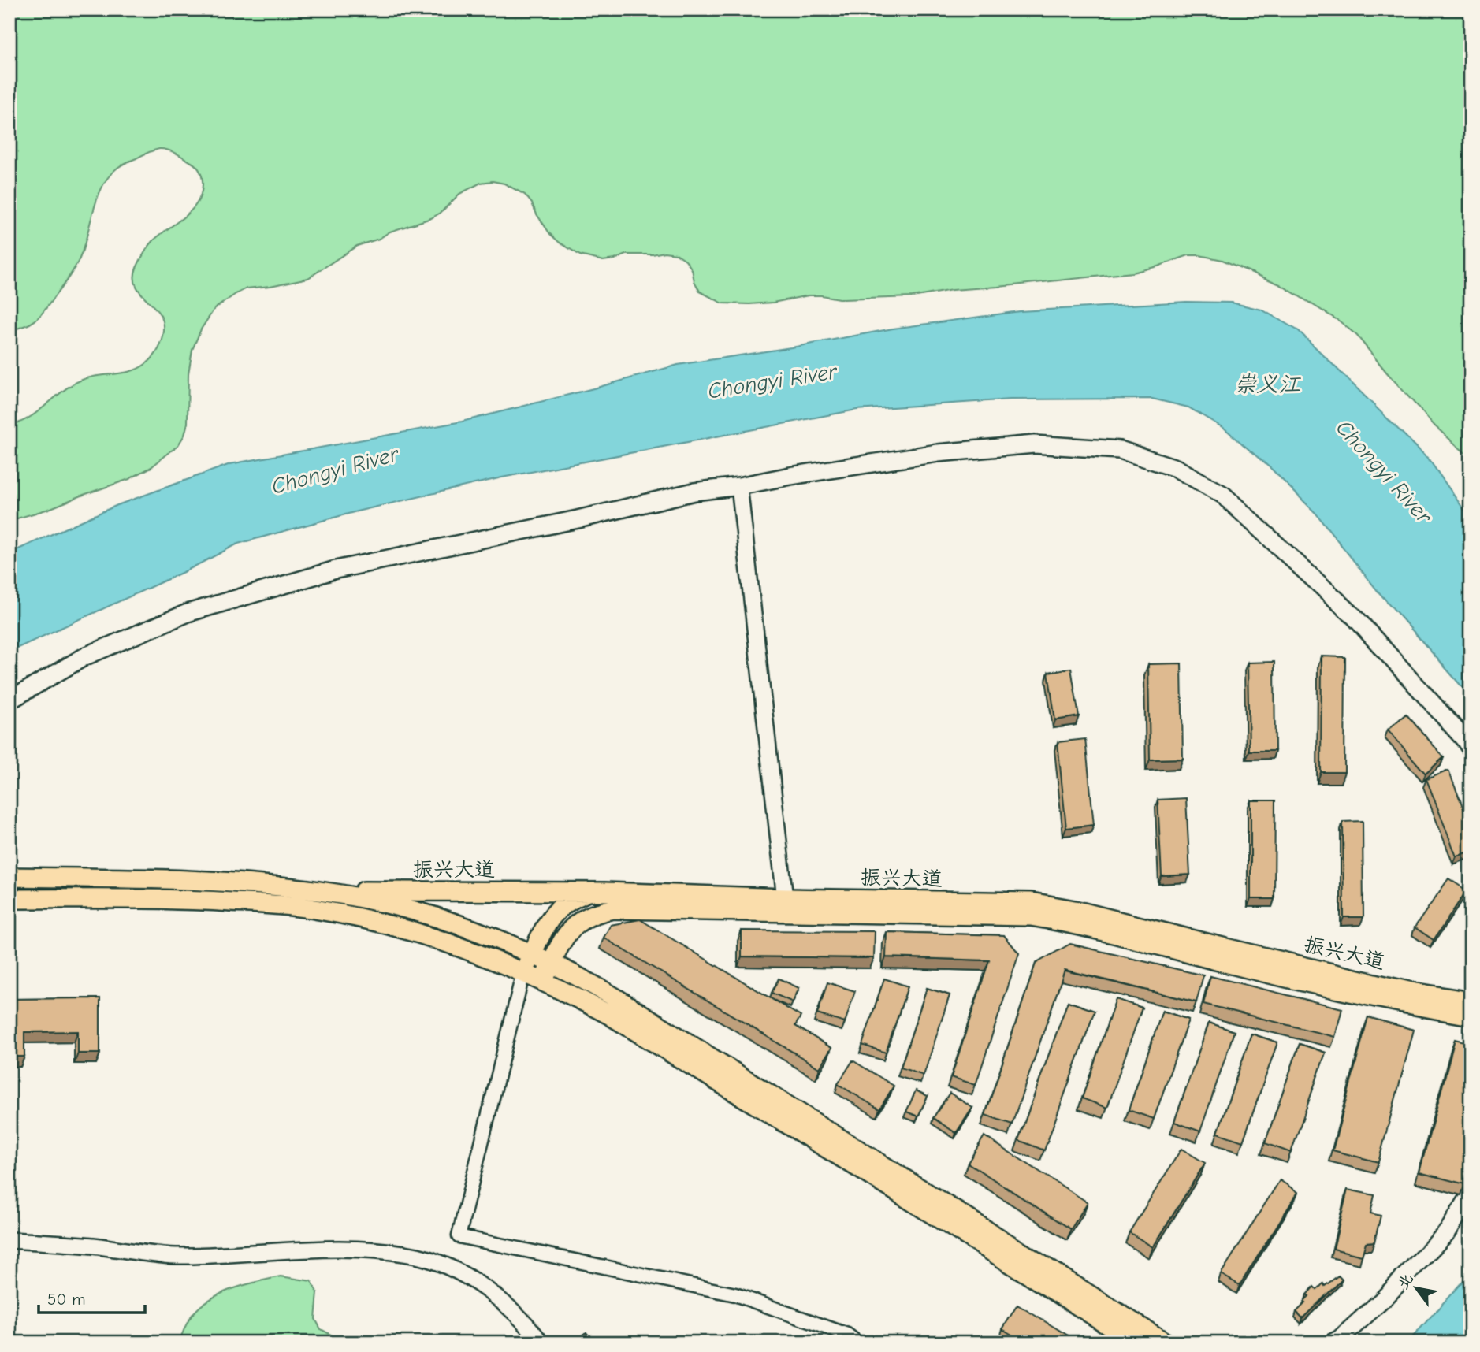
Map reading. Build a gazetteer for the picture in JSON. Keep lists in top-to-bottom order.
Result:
{
  "streets": {
    "main road": ["振兴大道"]
  },
  "water": ["Chongyi River", "崇义江"],
  "scale_bar": "50 m",
  "north": "top left"
}
